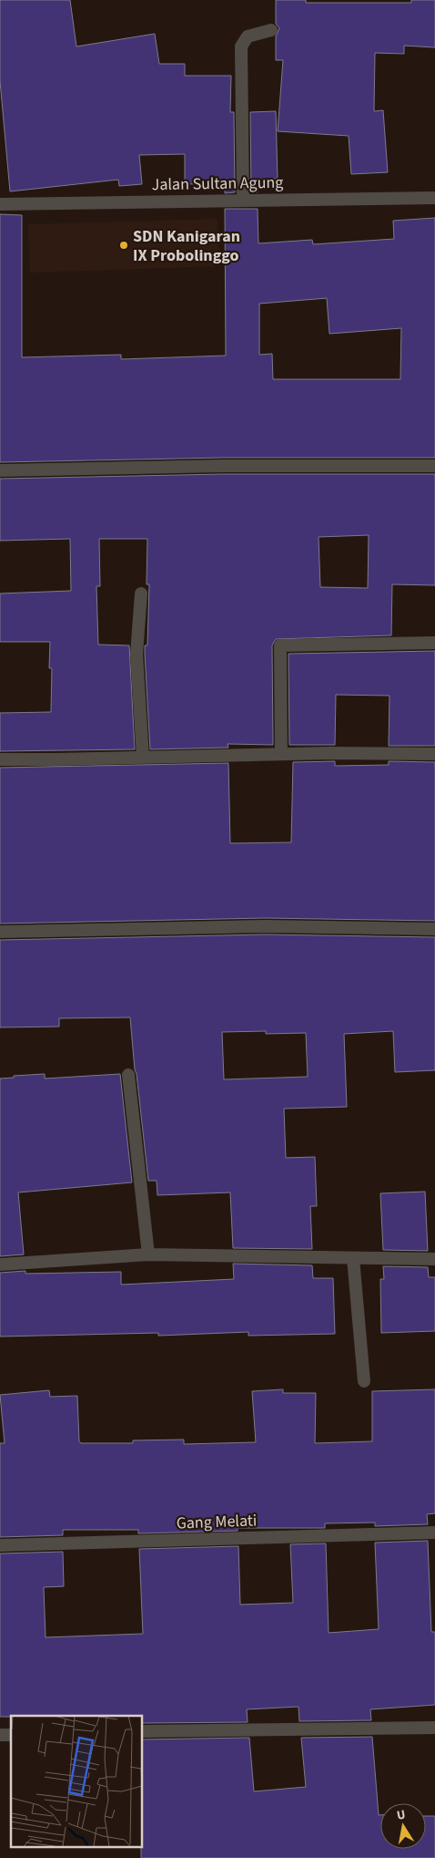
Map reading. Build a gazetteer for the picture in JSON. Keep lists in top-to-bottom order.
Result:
{
  "streets": {
    "street": ["Jalan Sultan Agung", "Gang Melati"]
  },
  "places": ["SDN Kanigaran IX Probolinggo"],
  "north": "top"
}
